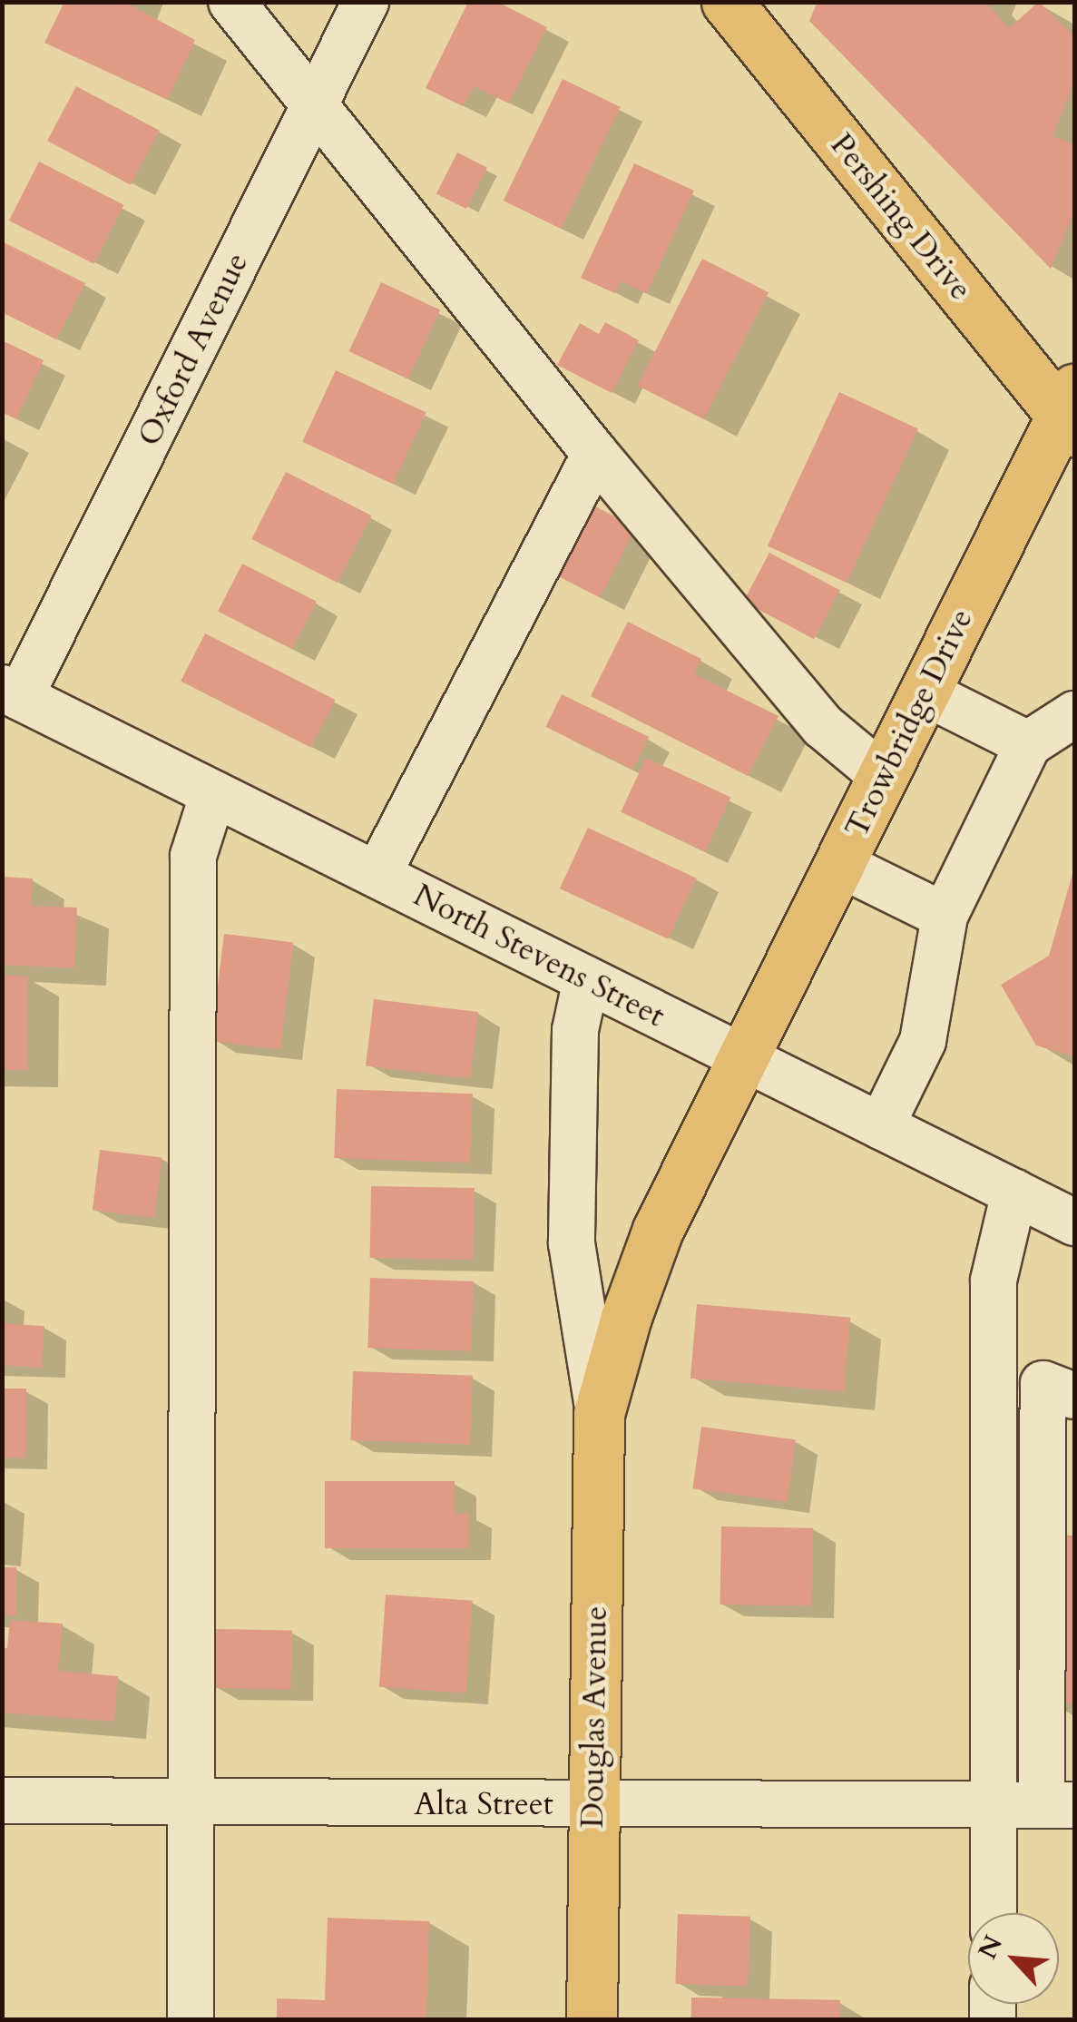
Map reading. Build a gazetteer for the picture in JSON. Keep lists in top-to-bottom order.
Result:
{
  "streets": {
    "main road": ["Pershing Drive", "Trowbridge Drive", "Douglas Avenue"],
    "street": ["Oxford Avenue", "North Stevens Street", "Alta Street"]
  },
  "crossings": [
    ["Pershing Drive", "Trowbridge Drive"],
    ["Oxford Avenue", "North Stevens Street"],
    ["Trowbridge Drive", "North Stevens Street"],
    ["Trowbridge Drive", "Douglas Avenue"],
    ["North Stevens Street", "Douglas Avenue"],
    ["Douglas Avenue", "Alta Street"]
  ],
  "north": "top left"
}
